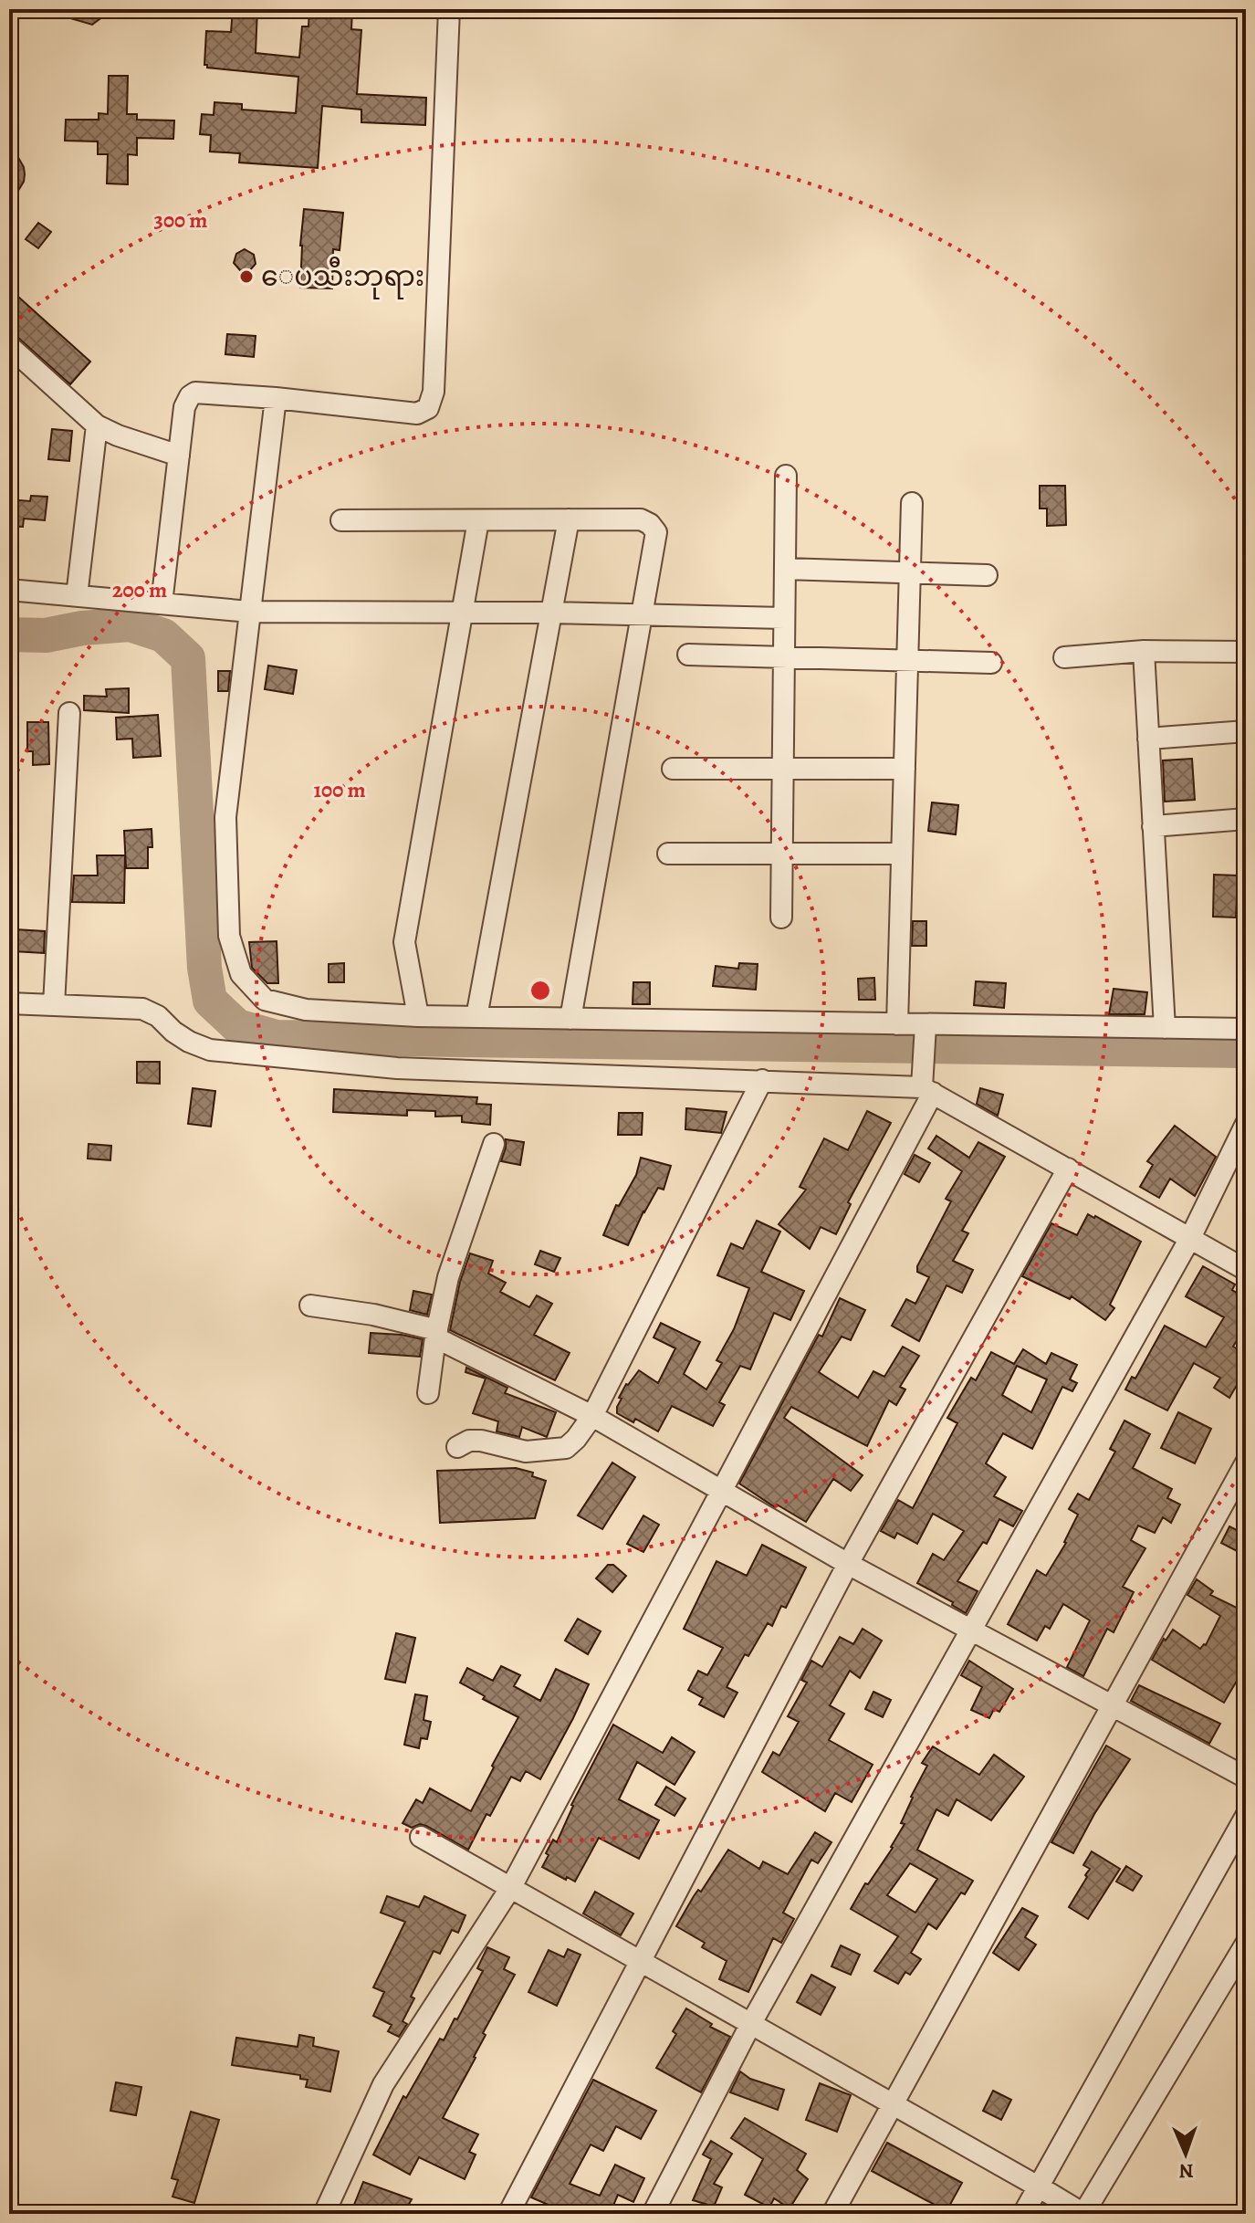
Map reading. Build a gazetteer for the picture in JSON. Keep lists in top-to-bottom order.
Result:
{
  "places": ["ေပသီးဘုရား"],
  "north": "bottom",
  "rings": ["300 m", "200 m", "100 m"]
}
